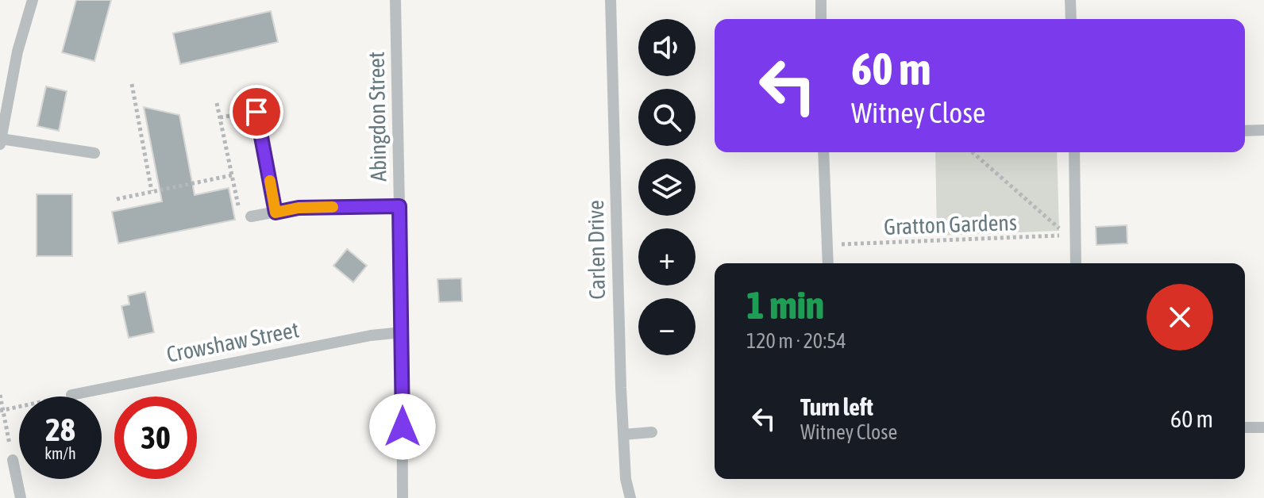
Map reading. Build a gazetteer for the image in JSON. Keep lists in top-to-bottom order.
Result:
{
  "streets": {
    "street": ["Abingdon Street", "Carlen Drive", "Crowshaw Street"],
    "path": ["Gratton Gardens"]
  },
  "crossings": [
    ["Abingdon Street", "Crowshaw Street"]
  ],
  "page": {
    "map_buttons": ["+", "−"],
    "turn": ["60 m", "Witney Close"],
    "heading": ["1 min", "120 m · 20:54"],
    "list": [
      {
        "name": "Turn left",
        "note": "Witney Close",
        "value": "60 m"
      }
    ],
    "speed": "28 km/h",
    "limit": "30"
  }
}
